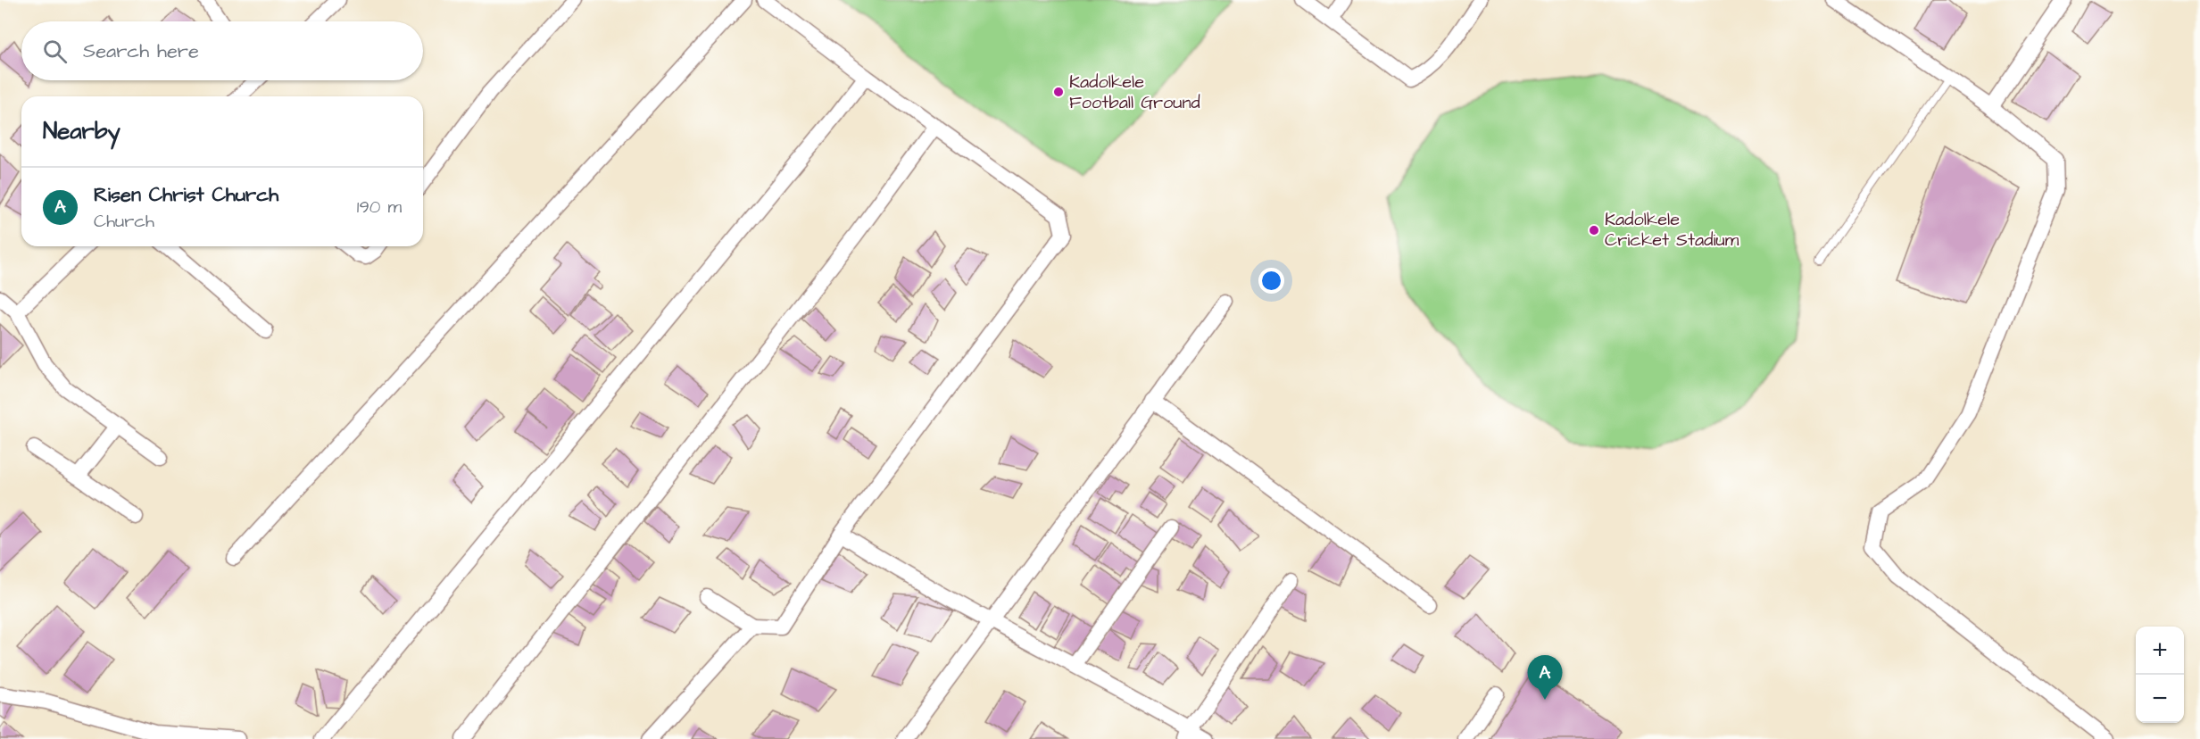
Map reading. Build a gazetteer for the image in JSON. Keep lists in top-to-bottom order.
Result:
{
  "places": ["Kadolkele Football Ground", "Kadolkele Cricket Stadium"],
  "page": {
    "search": "Search here",
    "heading": "Nearby",
    "list": [
      {
        "mark": "A",
        "name": "Risen Christ Church",
        "note": "Church",
        "value": "190 m"
      }
    ],
    "map_buttons": ["+", "−"],
    "pins": "A"
  }
}
